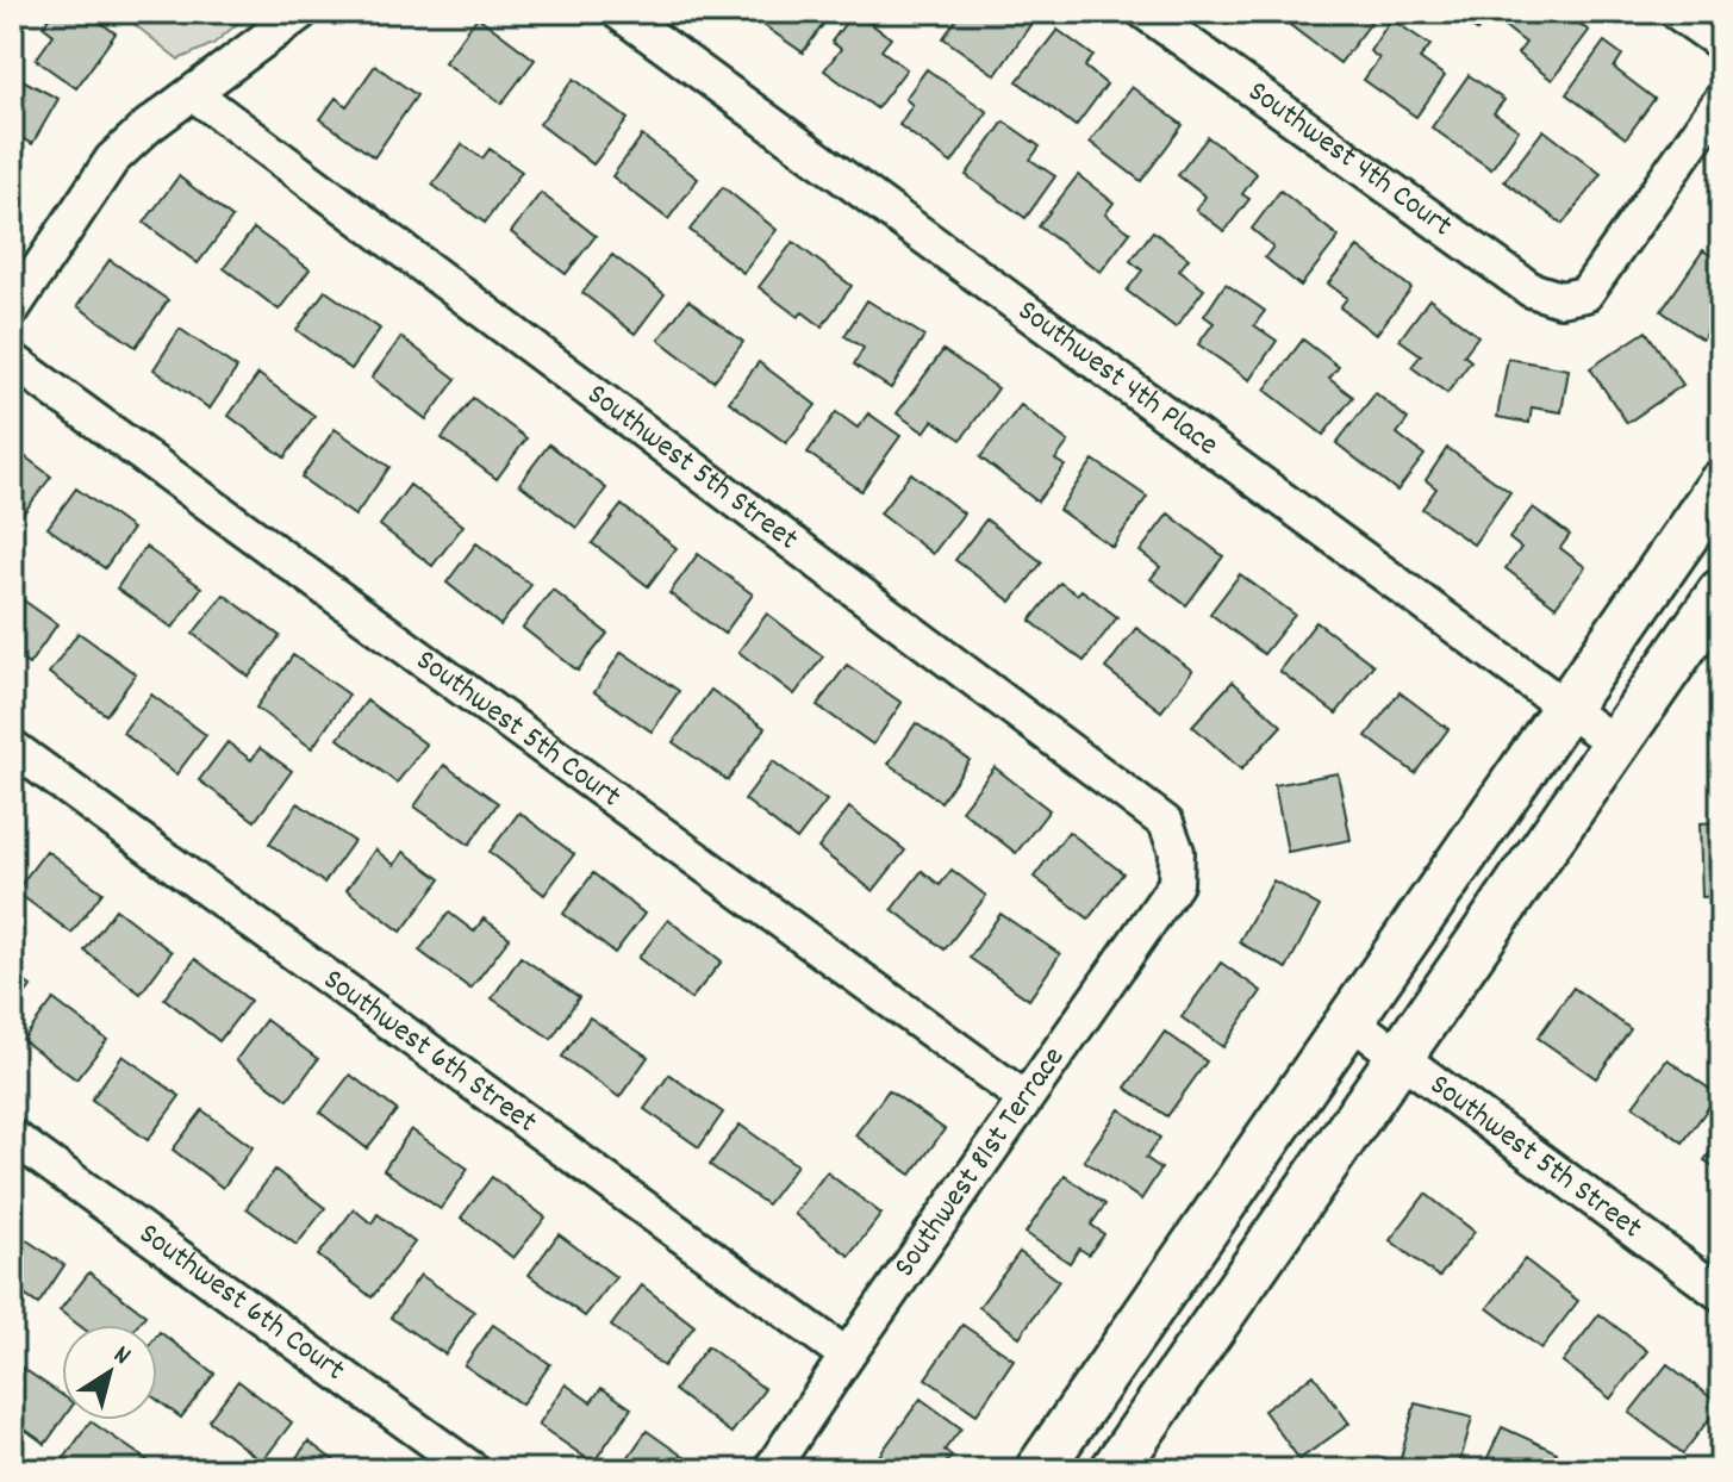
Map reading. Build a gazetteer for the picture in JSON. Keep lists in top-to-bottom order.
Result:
{
  "streets": {
    "street": [
      "Southwest 4th Court",
      "Southwest 4th Place",
      "Southwest 5th Street",
      "Southwest 5th Court",
      "Southwest 6th Street",
      "Southwest 81st Terrace",
      "Southwest 6th Court"
    ]
  },
  "crossings": [
    ["Southwest 5th Street", "Southwest 81st Terrace"],
    ["Southwest 5th Court", "Southwest 81st Terrace"],
    ["Southwest 6th Street", "Southwest 81st Terrace"]
  ],
  "north": "top right"
}
